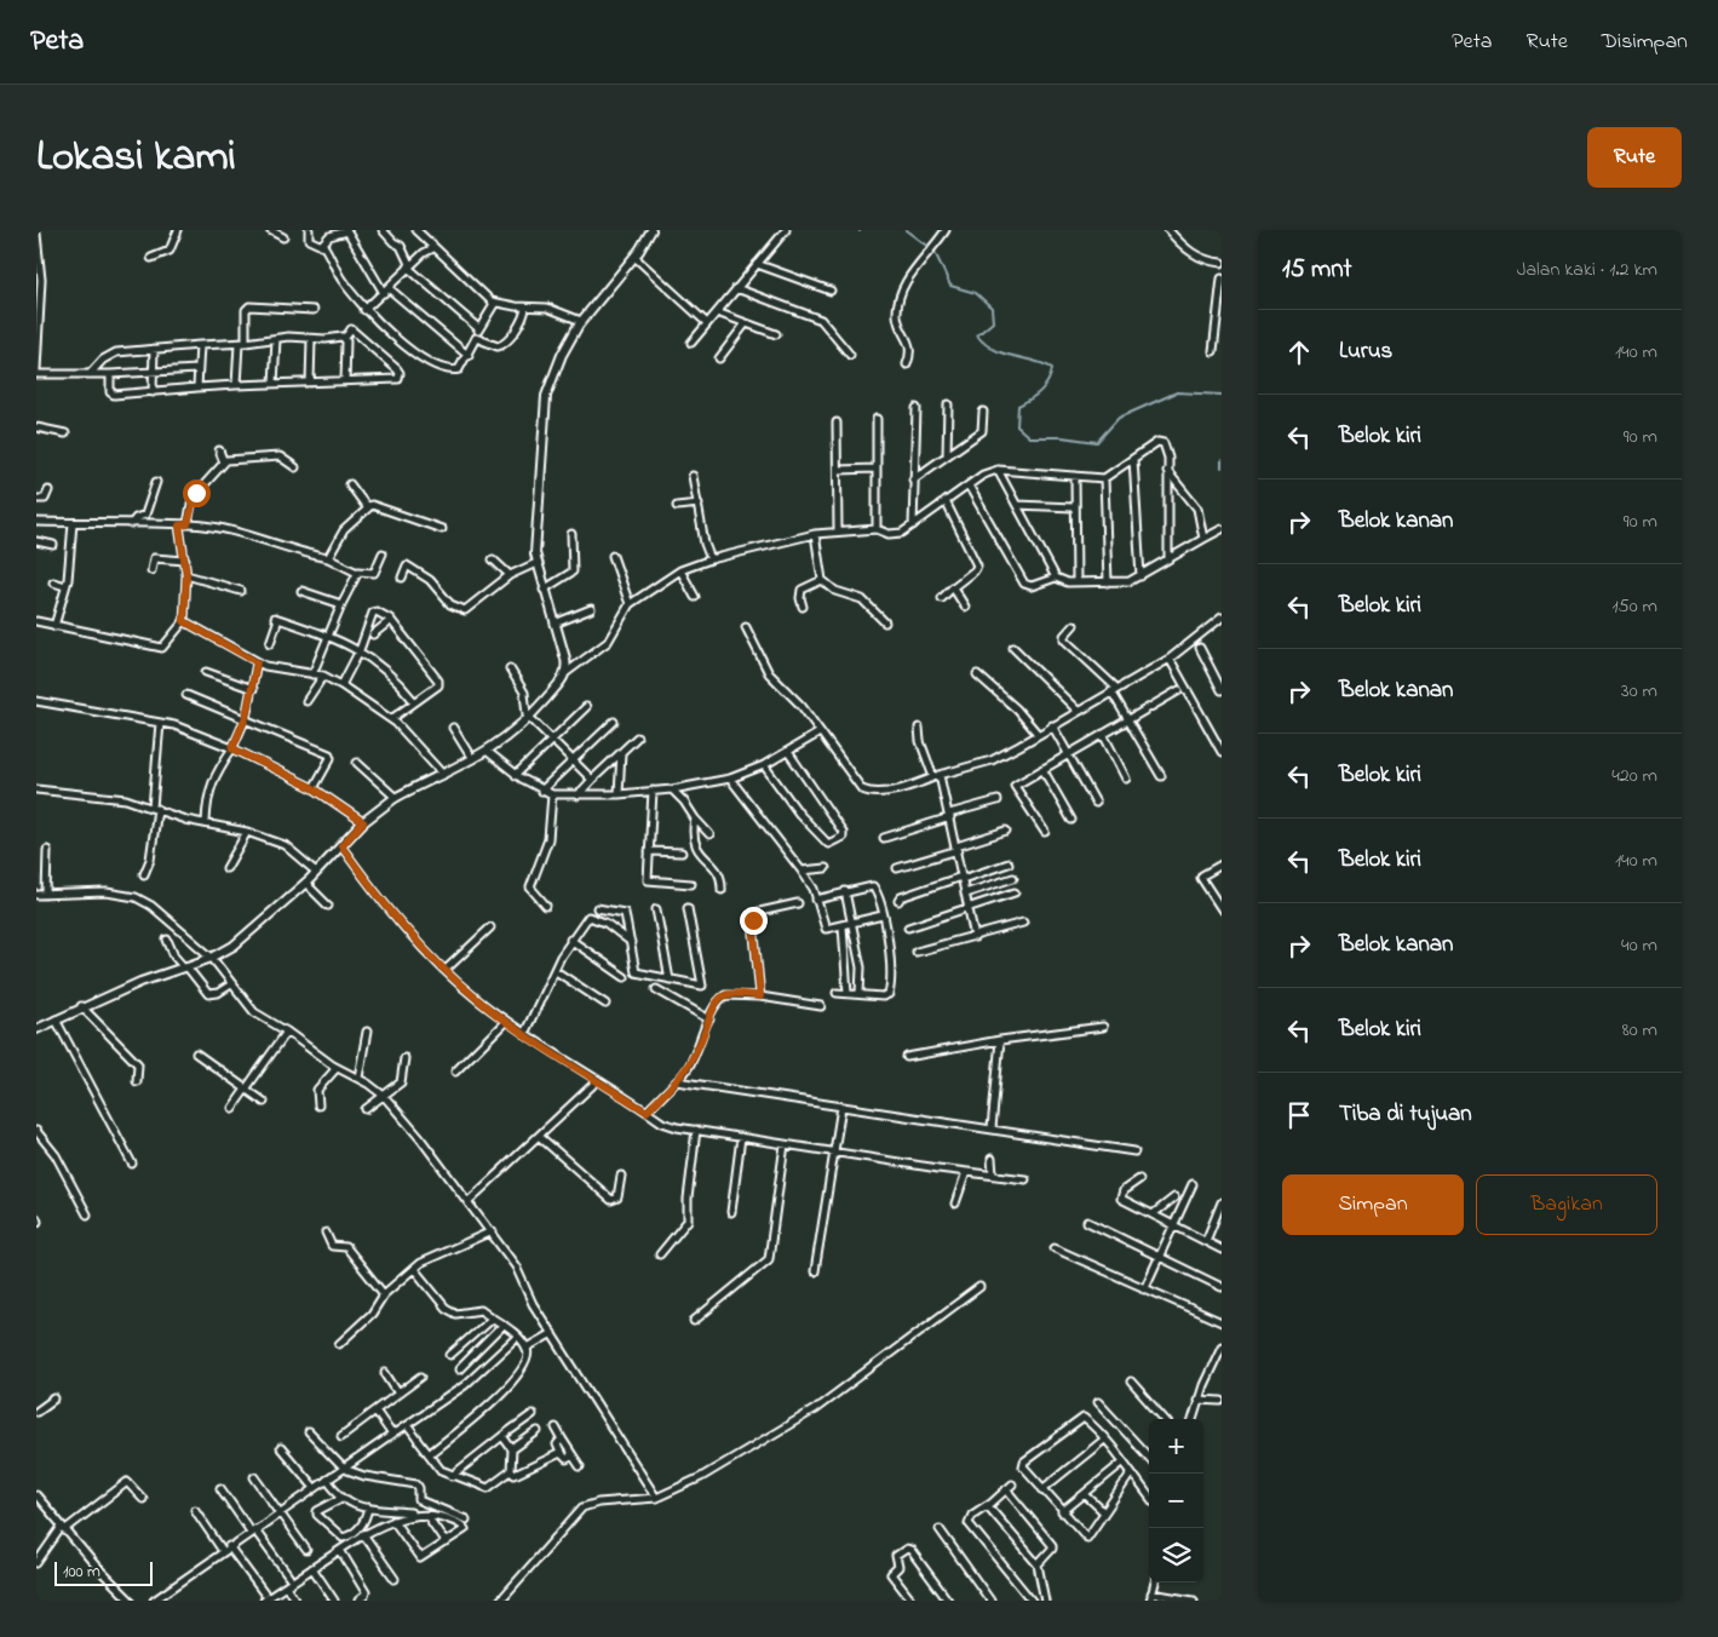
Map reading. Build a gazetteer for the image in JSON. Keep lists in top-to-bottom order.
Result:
{
  "scale_bar": "100 m",
  "page": {
    "header": "Peta",
    "nav": ["Peta", "Rute", "Disimpan"],
    "title": "Lokasi kami",
    "buttons": [
      "Rute",
      ["Simpan", "Bagikan"]
    ],
    "heading": ["15 mnt", "Jalan kaki · 1.2 km"],
    "list": [
      ["Lurus", "140 m"],
      ["Belok kiri", "90 m"],
      ["Belok kanan", "90 m"],
      ["Belok kiri", "150 m"],
      ["Belok kanan", "30 m"],
      ["Belok kiri", "420 m"],
      ["Belok kiri", "140 m"],
      ["Belok kanan", "40 m"],
      ["Belok kiri", "80 m"],
      "Tiba di tujuan"
    ],
    "map_buttons": ["+", "−"],
    "scale": "100 m"
  }
}
